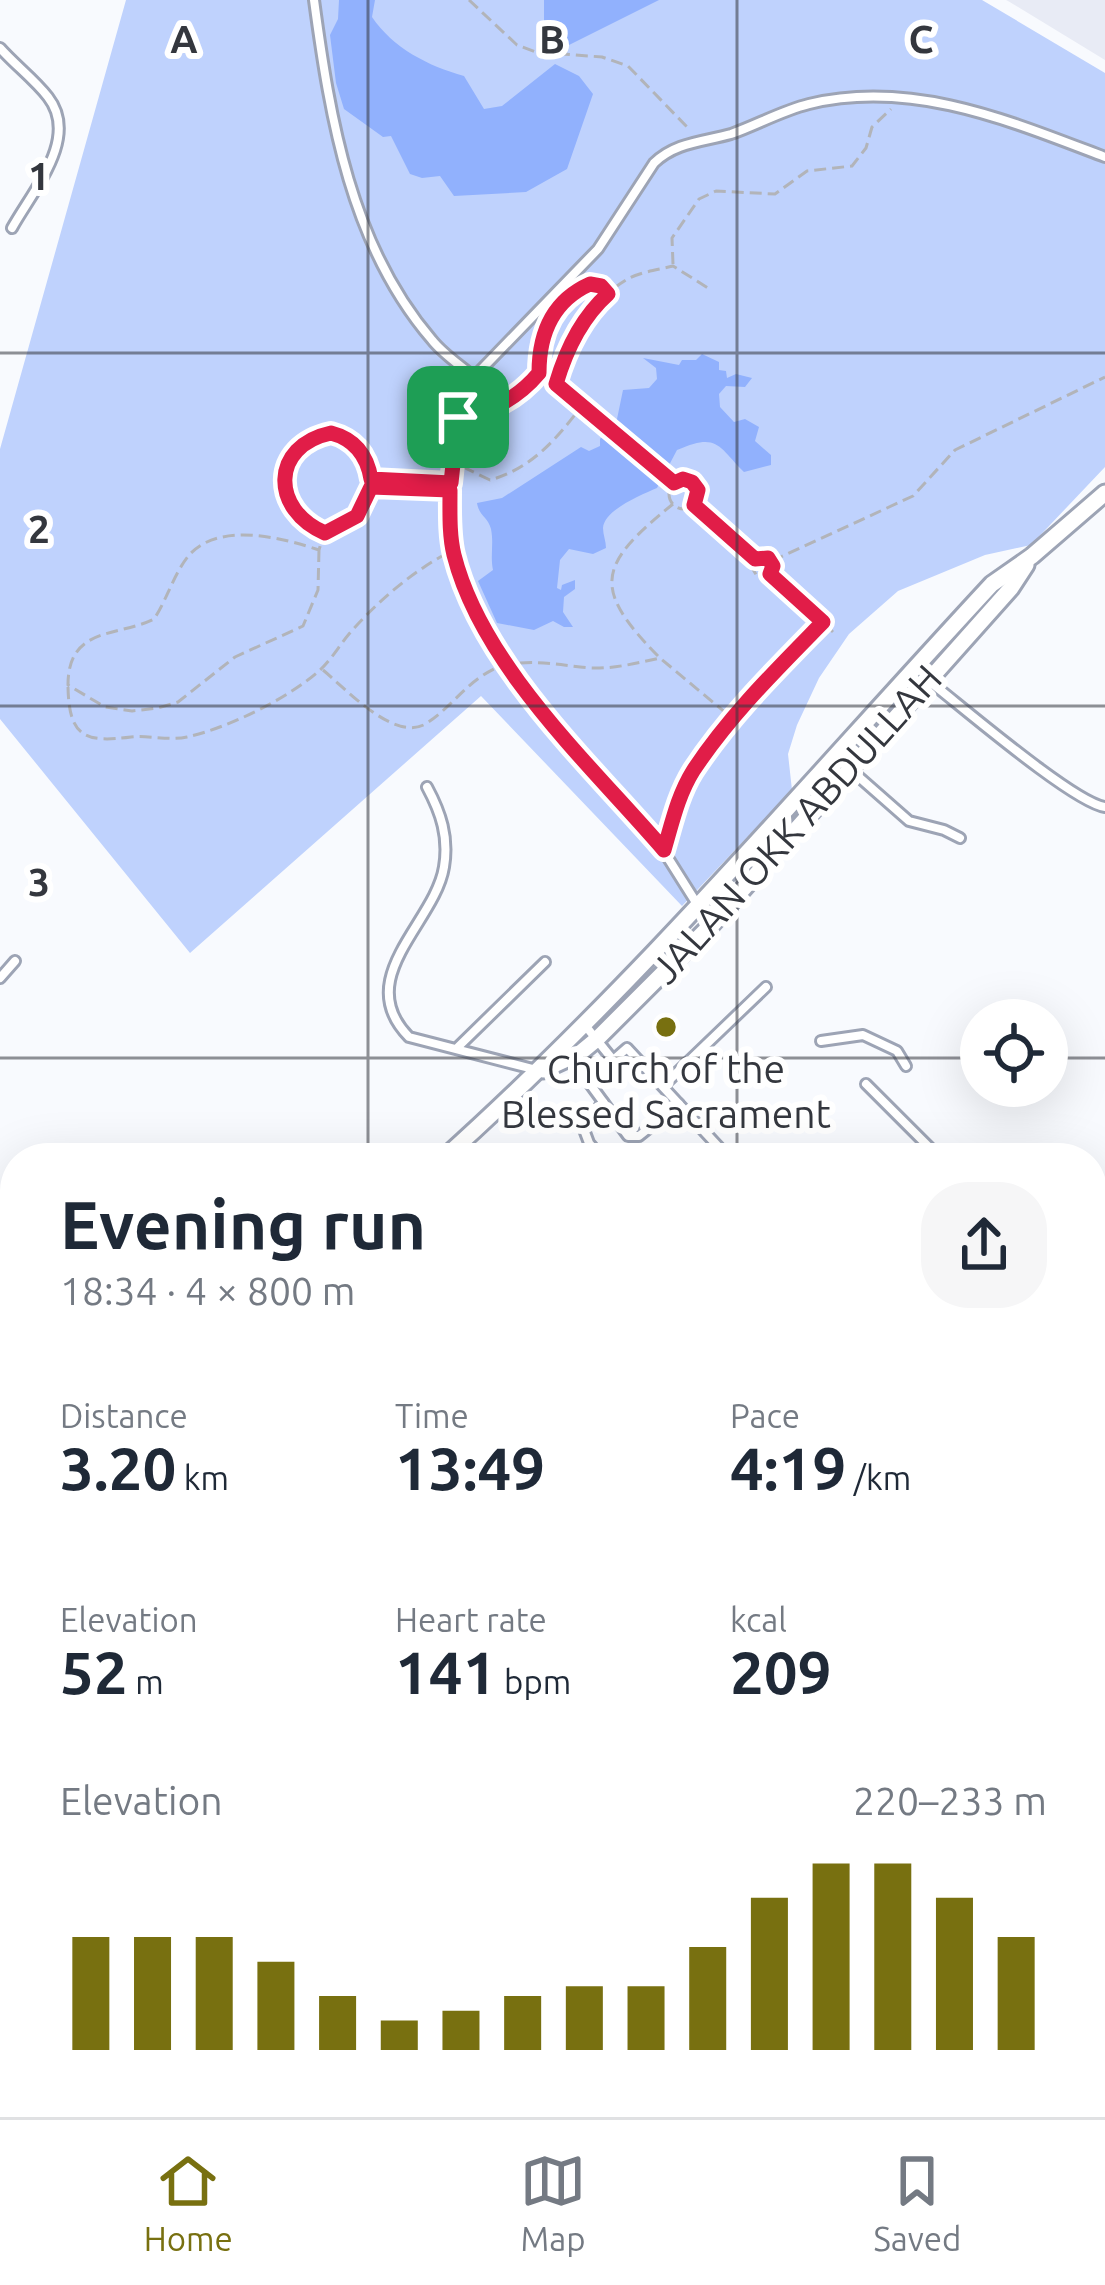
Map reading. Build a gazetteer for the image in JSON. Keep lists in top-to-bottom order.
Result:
{
  "streets": {
    "street": ["JALAN OKK ABDULLAH"]
  },
  "places": ["Church of the Blessed Sacrament"],
  "page": {
    "heading": ["Evening run", "18:34 · 4 × 800 m"],
    "stats": [
      ["Distance", "3.20 km"],
      ["Time", "13:49"],
      ["Pace", "4:19 /km"],
      ["Elevation", "52 m"],
      ["Heart rate", "141 bpm"],
      ["kcal", "209"]
    ],
    "chart": ["Elevation", "220–233 m"],
    "tabs": ["Home", "Map", "Saved"]
  },
  "grid": {
    "columns": ["A", "B", "C"],
    "rows": ["1", "2", "3"]
  }
}
